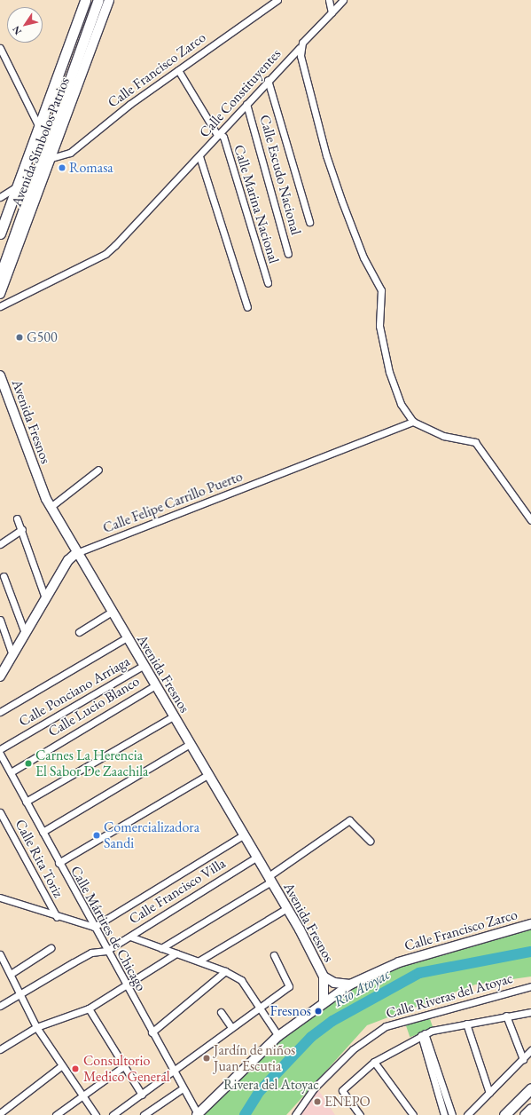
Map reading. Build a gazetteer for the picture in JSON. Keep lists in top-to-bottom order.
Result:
{
  "streets": {
    "main road": ["Avenida Símbolos Patrios"],
    "street": [
      "Calle Francisco Zarco",
      "Calle Constituyentes",
      "Calle Escudo Nacional",
      "Calle Marina Nacional",
      "Avenida Fresnos",
      "Calle Felipe Carrillo Puerto",
      "Calle Ponciano Arriaga",
      "Calle Lucio Blanco",
      "Calle Rita Toriz",
      "Calle Francisco Villa",
      "Calle Mártires de Chicago",
      "Calle Riveras del Atoyac"
    ]
  },
  "crossings": [
    ["Calle Francisco Zarco", "Avenida Símbolos Patrios"],
    ["Calle Francisco Zarco", "Calle Marina Nacional"],
    ["Calle Francisco Zarco", "Avenida Fresnos"],
    ["Calle Francisco Zarco", "Calle Mártires de Chicago"],
    ["Calle Constituyentes", "Calle Escudo Nacional"],
    ["Calle Constituyentes", "Calle Marina Nacional"],
    ["Avenida Fresnos", "Calle Felipe Carrillo Puerto"],
    ["Avenida Fresnos", "Calle Ponciano Arriaga"],
    ["Avenida Fresnos", "Calle Lucio Blanco"],
    ["Avenida Fresnos", "Calle Francisco Villa"],
    ["Calle Lucio Blanco", "Calle Mártires de Chicago"],
    ["Calle Francisco Villa", "Calle Mártires de Chicago"]
  ],
  "water": ["Río Atoyac"],
  "parks": ["Rivera del Atoyac"],
  "places": [
    "Romasa",
    "G500",
    "Carnes La Herencia El Sabor De Zaachila",
    "Comercializadora Sandi",
    "Fresnos",
    "Jardín de niños Juan Escutia",
    "Consultorio Medico General",
    "ENEPO"
  ],
  "north": "bottom left"
}
